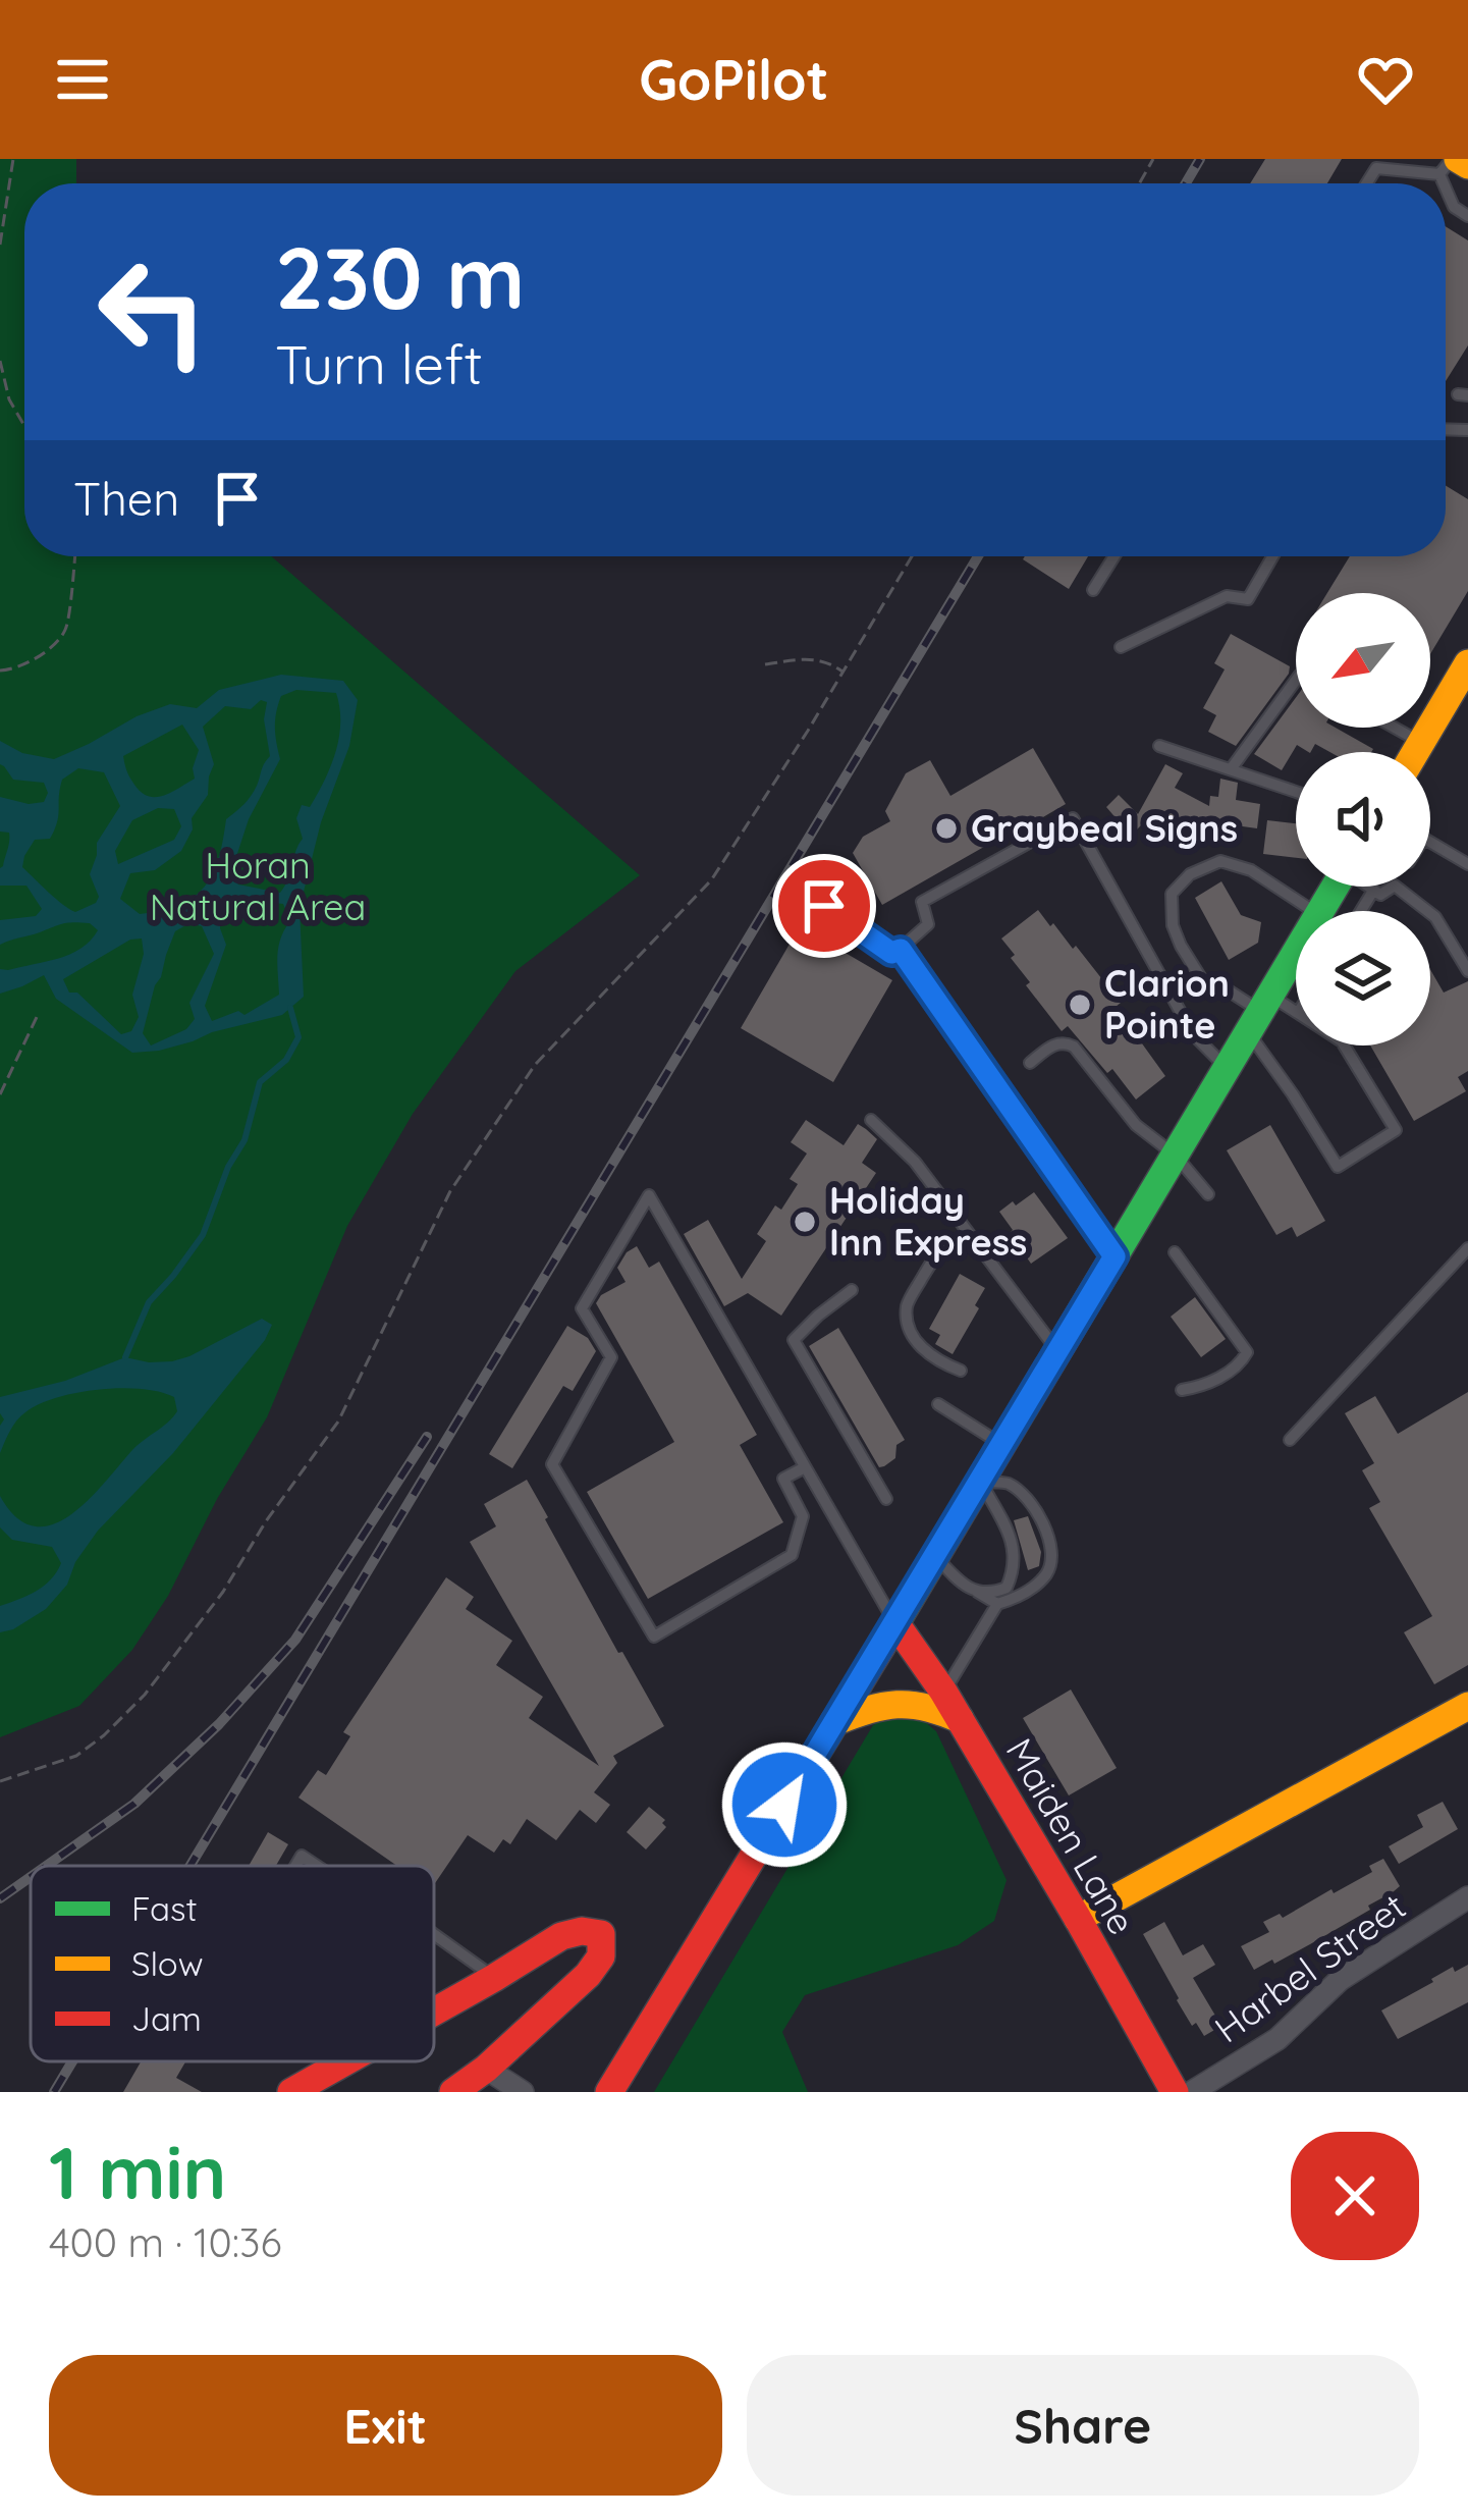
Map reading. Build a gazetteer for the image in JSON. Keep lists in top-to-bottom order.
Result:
{
  "streets": {
    "main road": ["Maiden Lane"],
    "street": ["Harbel Street"]
  },
  "parks": ["Horan Natural Area"],
  "places": ["Graybeal Signs", "Clarion Pointe", "Holiday Inn Express"],
  "legend": ["Fast", "Slow", "Jam"],
  "north": "bottom left",
  "page": {
    "header": "GoPilot",
    "turn": ["230 m", "Turn left"],
    "then": "Then",
    "heading": ["1 min", "400 m · 10:36"],
    "buttons": ["Exit", "Share"]
  }
}
